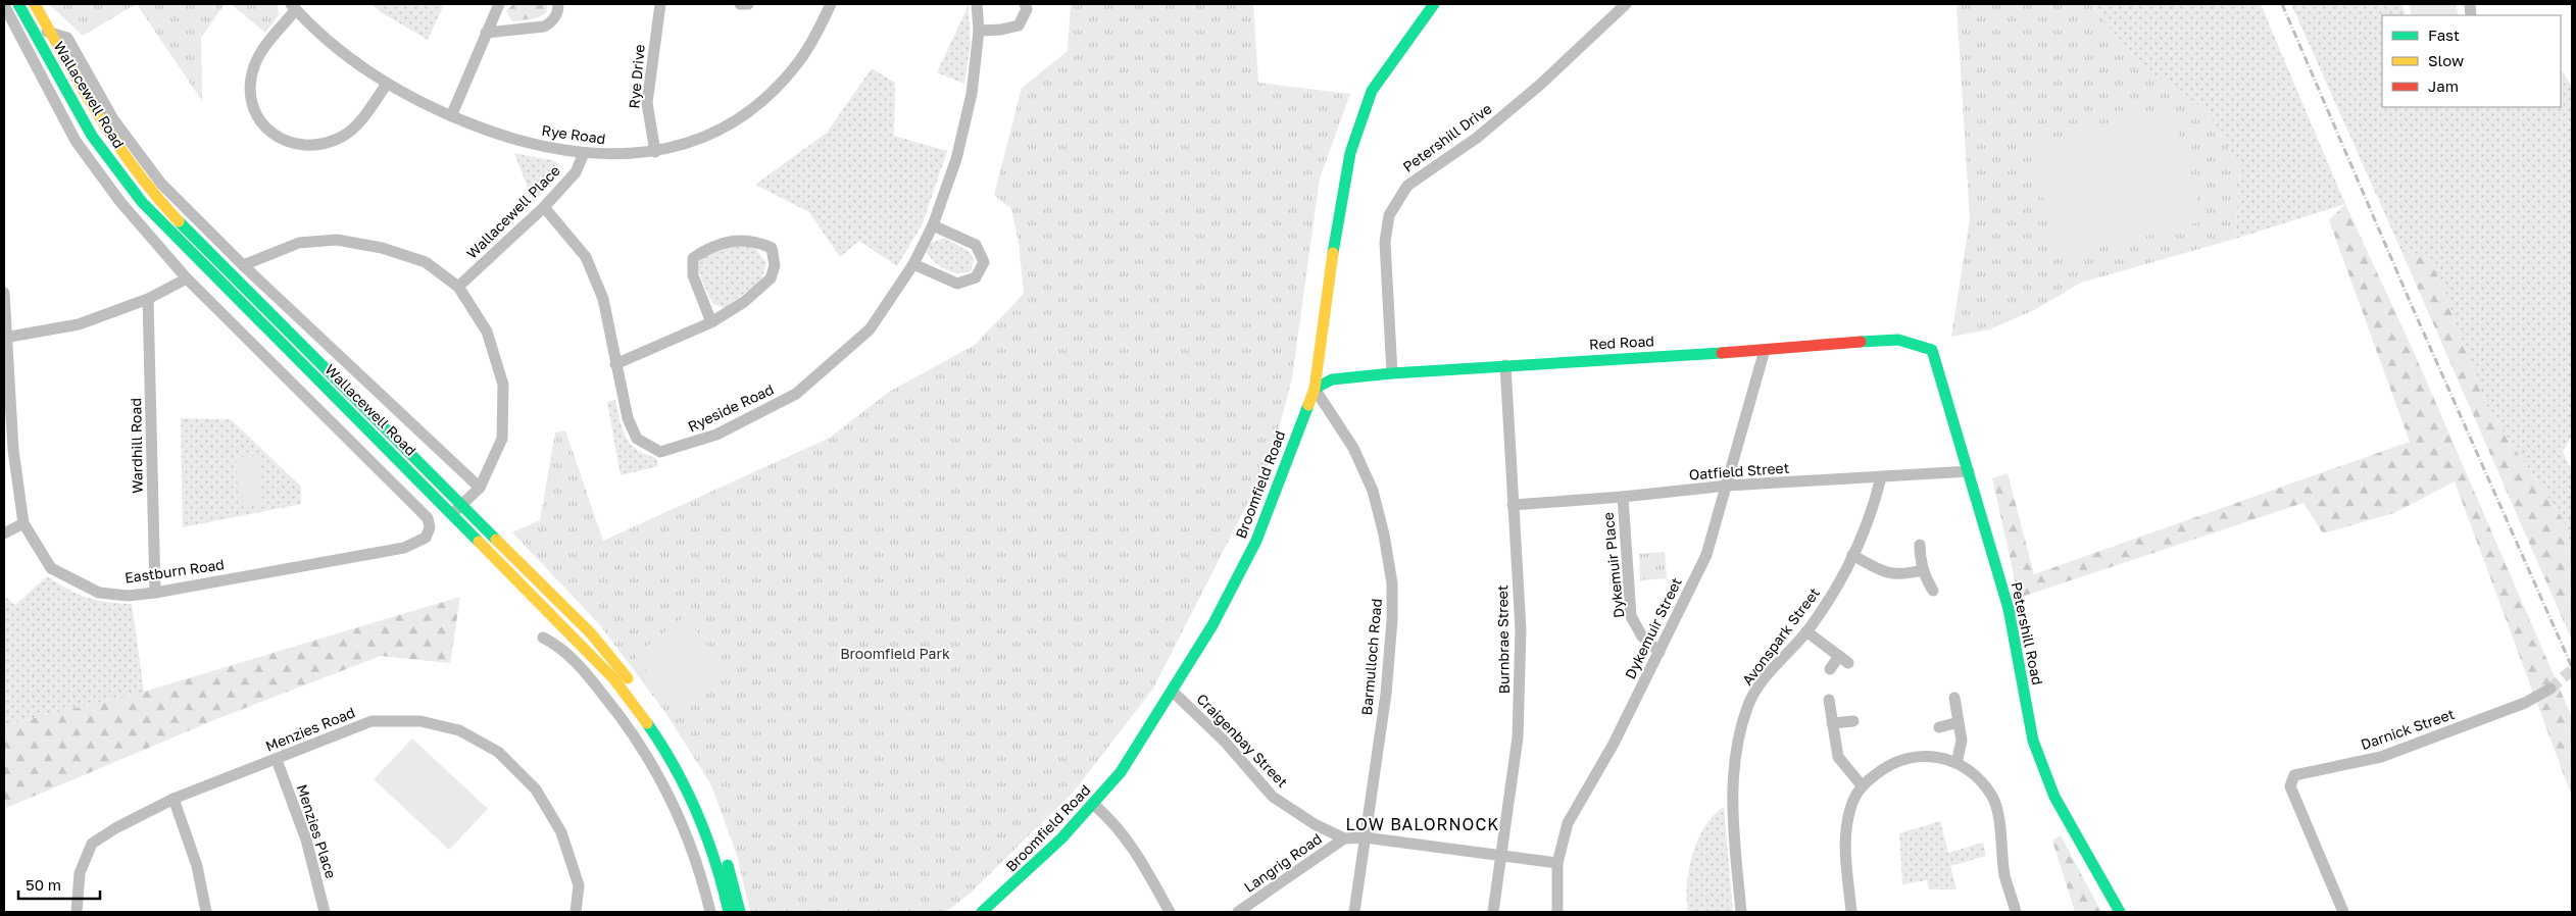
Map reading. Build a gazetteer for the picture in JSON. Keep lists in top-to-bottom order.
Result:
{
  "streets": {
    "street": [
      "Rye Drive",
      "Wallacewell Road",
      "Rye Road",
      "Petershill Drive",
      "Wallacewell Place",
      "Red Road",
      "Ryeside Road",
      "Wardhill Road",
      "Oatfield Street",
      "Broomfield Road",
      "Dykemuir Place",
      "Eastburn Road",
      "Dykemuir Street",
      "Petershill Road",
      "Avonspark Street",
      "Burnbrae Street",
      "Barmulloch Road",
      "Menzies Road",
      "Darnick Street",
      "Craigenbay Street",
      "Menzies Place",
      "Langrig Road"
    ]
  },
  "crossings": [
    ["Rye Drive", "Rye Road"],
    ["Rye Road", "Wallacewell Place"],
    ["Petershill Drive", "Red Road"],
    ["Wallacewell Place", "Ryeside Road"],
    ["Red Road", "Broomfield Road"],
    ["Red Road", "Dykemuir Street"],
    ["Red Road", "Petershill Road"],
    ["Red Road", "Burnbrae Street"],
    ["Red Road", "Barmulloch Road"],
    ["Wardhill Road", "Eastburn Road"],
    ["Oatfield Street", "Dykemuir Place"],
    ["Oatfield Street", "Dykemuir Street"],
    ["Oatfield Street", "Petershill Road"],
    ["Oatfield Street", "Avonspark Street"],
    ["Oatfield Street", "Burnbrae Street"],
    ["Broomfield Road", "Barmulloch Road"],
    ["Broomfield Road", "Craigenbay Street"],
    ["Dykemuir Place", "Dykemuir Street"],
    ["Dykemuir Street", "Craigenbay Street"],
    ["Burnbrae Street", "Craigenbay Street"],
    ["Barmulloch Road", "Craigenbay Street"],
    ["Menzies Road", "Menzies Place"],
    ["Craigenbay Street", "Langrig Road"]
  ],
  "districts": ["LOW BALORNOCK"],
  "parks": ["Broomfield Park"],
  "legend": ["Fast", "Slow", "Jam"],
  "scale_bar": "50 m"
}
